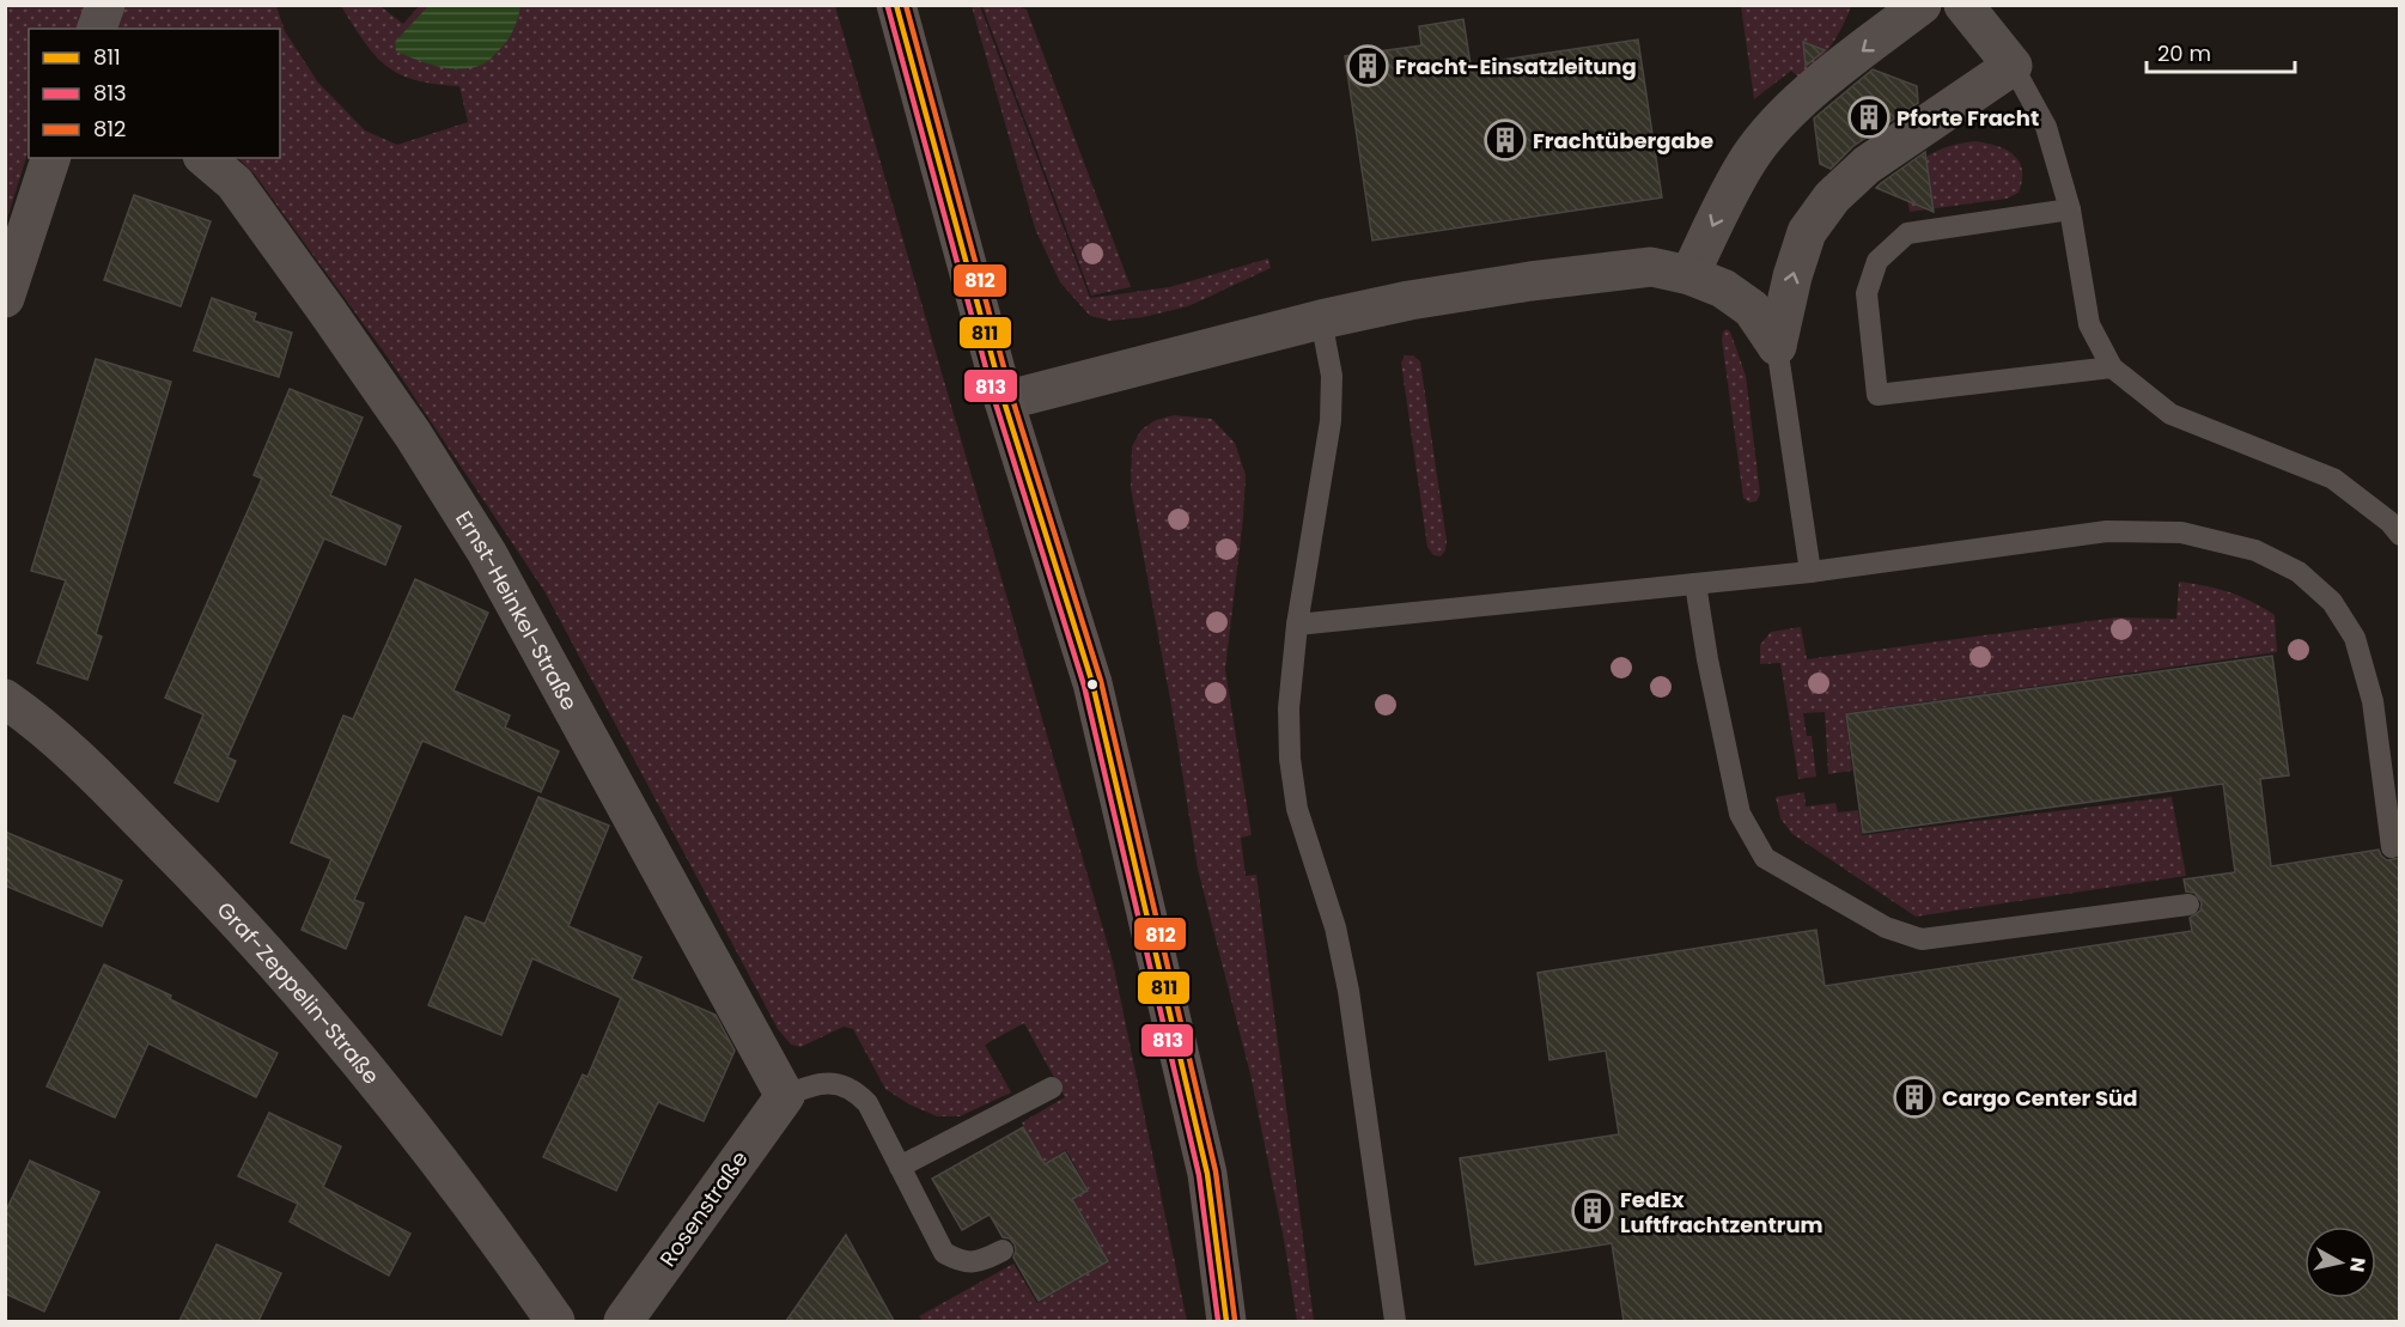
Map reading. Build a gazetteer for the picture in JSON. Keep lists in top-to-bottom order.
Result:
{
  "streets": {
    "street": ["Ernst-Heinkel-Straße", "Graf-Zeppelin-Straße", "Rosenstraße"]
  },
  "crossings": [
    ["Ernst-Heinkel-Straße", "Rosenstraße"]
  ],
  "places": {
    "building": [
      "Fracht-Einsatzleitung",
      "Pforte Fracht",
      "Frachtübergabe",
      "Cargo Center Süd",
      "FedEx Luftfrachtzentrum"
    ]
  },
  "lines": ["transit line 811", "transit line 812", "transit line 813"],
  "legend": ["811", "813", "812"],
  "scale_bar": "20 m",
  "north": "right"
}
